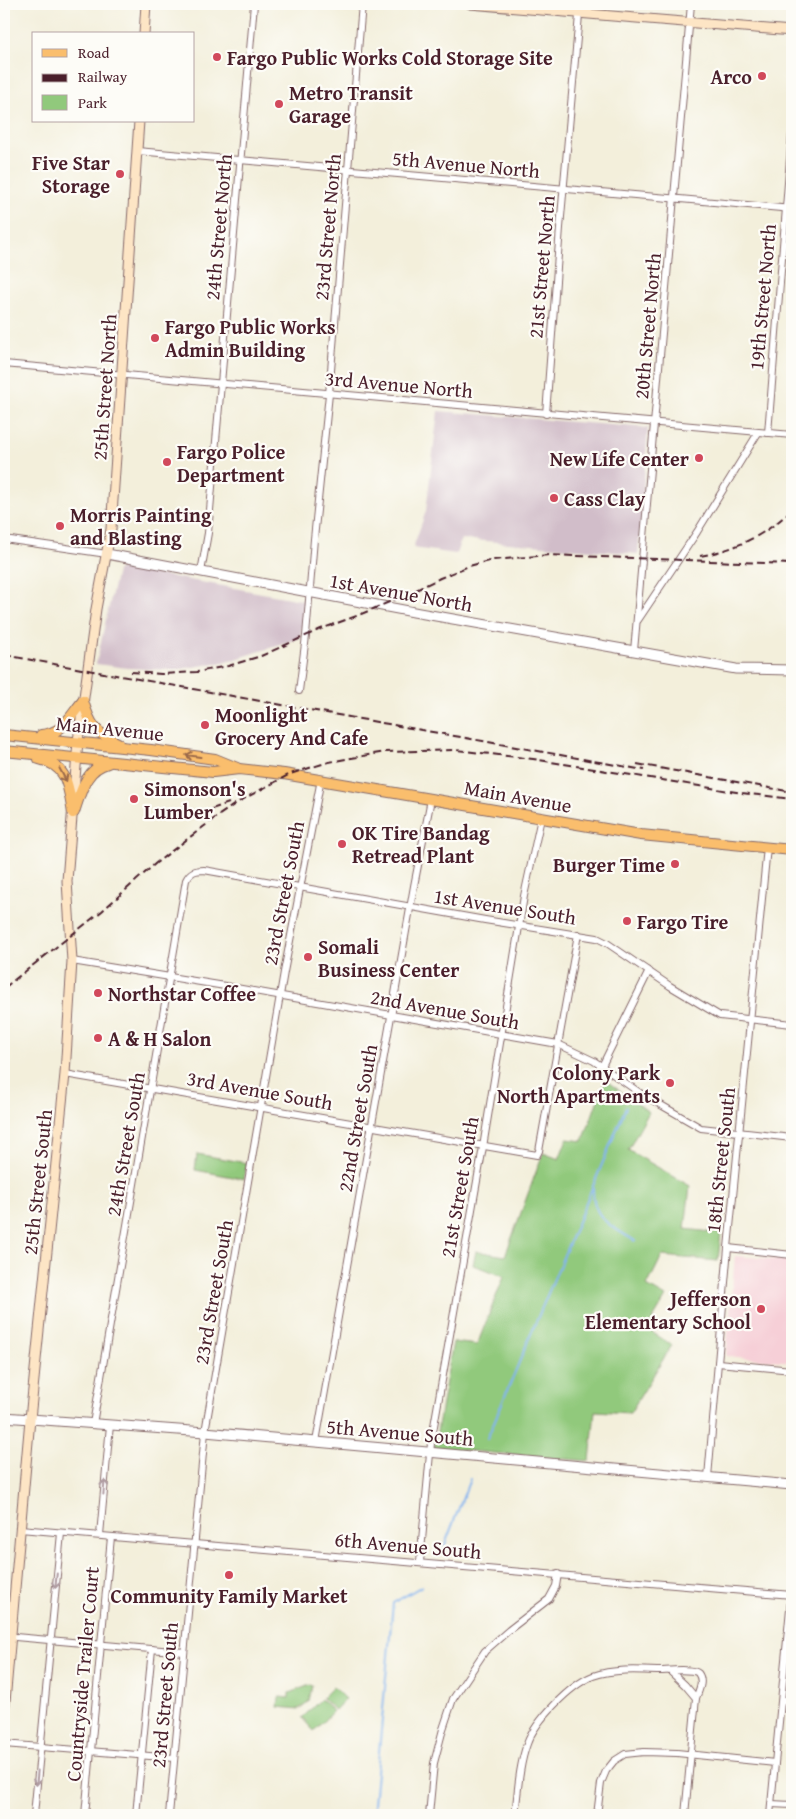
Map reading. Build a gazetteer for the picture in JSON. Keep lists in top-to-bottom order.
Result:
{
  "streets": {
    "main road": ["25th Street North", "Main Avenue", "25th Street South"],
    "street": [
      "5th Avenue North",
      "24th Street North",
      "23rd Street North",
      "21st Street North",
      "19th Street North",
      "20th Street North",
      "3rd Avenue North",
      "1st Avenue North",
      "23rd Street South",
      "1st Avenue South",
      "2nd Avenue South",
      "3rd Avenue South",
      "22nd Street South",
      "24th Street South",
      "18th Street South",
      "21st Street South",
      "5th Avenue South",
      "6th Avenue South",
      "Countryside Trailer Court"
    ]
  },
  "crossings": [
    ["5th Avenue North", "24th Street North"],
    ["5th Avenue North", "23rd Street North"],
    ["5th Avenue North", "21st Street North"],
    ["5th Avenue North", "19th Street North"],
    ["5th Avenue North", "20th Street North"],
    ["5th Avenue North", "25th Street North"],
    ["24th Street North", "3rd Avenue North"],
    ["24th Street North", "1st Avenue North"],
    ["23rd Street North", "3rd Avenue North"],
    ["23rd Street North", "1st Avenue North"],
    ["21st Street North", "3rd Avenue North"],
    ["19th Street North", "3rd Avenue North"],
    ["20th Street North", "3rd Avenue North"],
    ["20th Street North", "1st Avenue North"],
    ["3rd Avenue North", "25th Street North"],
    ["25th Street North", "1st Avenue North"],
    ["25th Street North", "25th Street South"],
    ["Main Avenue", "23rd Street South"],
    ["Main Avenue", "22nd Street South"],
    ["Main Avenue", "18th Street South"],
    ["Main Avenue", "25th Street South"],
    ["Main Avenue", "21st Street South"],
    ["23rd Street South", "1st Avenue South"],
    ["23rd Street South", "2nd Avenue South"],
    ["23rd Street South", "3rd Avenue South"],
    ["23rd Street South", "5th Avenue South"],
    ["23rd Street South", "6th Avenue South"],
    ["1st Avenue South", "22nd Street South"],
    ["1st Avenue South", "24th Street South"],
    ["1st Avenue South", "18th Street South"],
    ["1st Avenue South", "21st Street South"],
    ["2nd Avenue South", "3rd Avenue South"],
    ["2nd Avenue South", "22nd Street South"],
    ["2nd Avenue South", "24th Street South"],
    ["2nd Avenue South", "18th Street South"],
    ["2nd Avenue South", "25th Street South"],
    ["2nd Avenue South", "21st Street South"],
    ["3rd Avenue South", "22nd Street South"],
    ["3rd Avenue South", "24th Street South"],
    ["3rd Avenue South", "25th Street South"],
    ["3rd Avenue South", "21st Street South"],
    ["22nd Street South", "5th Avenue South"],
    ["24th Street South", "5th Avenue South"],
    ["18th Street South", "5th Avenue South"],
    ["25th Street South", "5th Avenue South"],
    ["25th Street South", "6th Avenue South"],
    ["21st Street South", "5th Avenue South"],
    ["21st Street South", "6th Avenue South"],
    ["6th Avenue South", "Countryside Trailer Court"]
  ],
  "places": [
    "Fargo Public Works Cold Storage Site",
    "Arco",
    "Metro Transit Garage",
    "Five Star Storage",
    "Fargo Public Works Admin Building",
    "New Life Center",
    "Fargo Police Department",
    "Cass Clay",
    "Morris Painting and Blasting",
    "Moonlight Grocery And Cafe",
    "Simonson's Lumber",
    "OK Tire Bandag Retread Plant",
    "Burger Time",
    "Fargo Tire",
    "Somali Business Center",
    "Northstar Coffee",
    "A & H Salon",
    "Colony Park North Apartments",
    "Jefferson Elementary School",
    "Community Family Market"
  ],
  "legend": ["Road", "Railway", "Park"]
}
